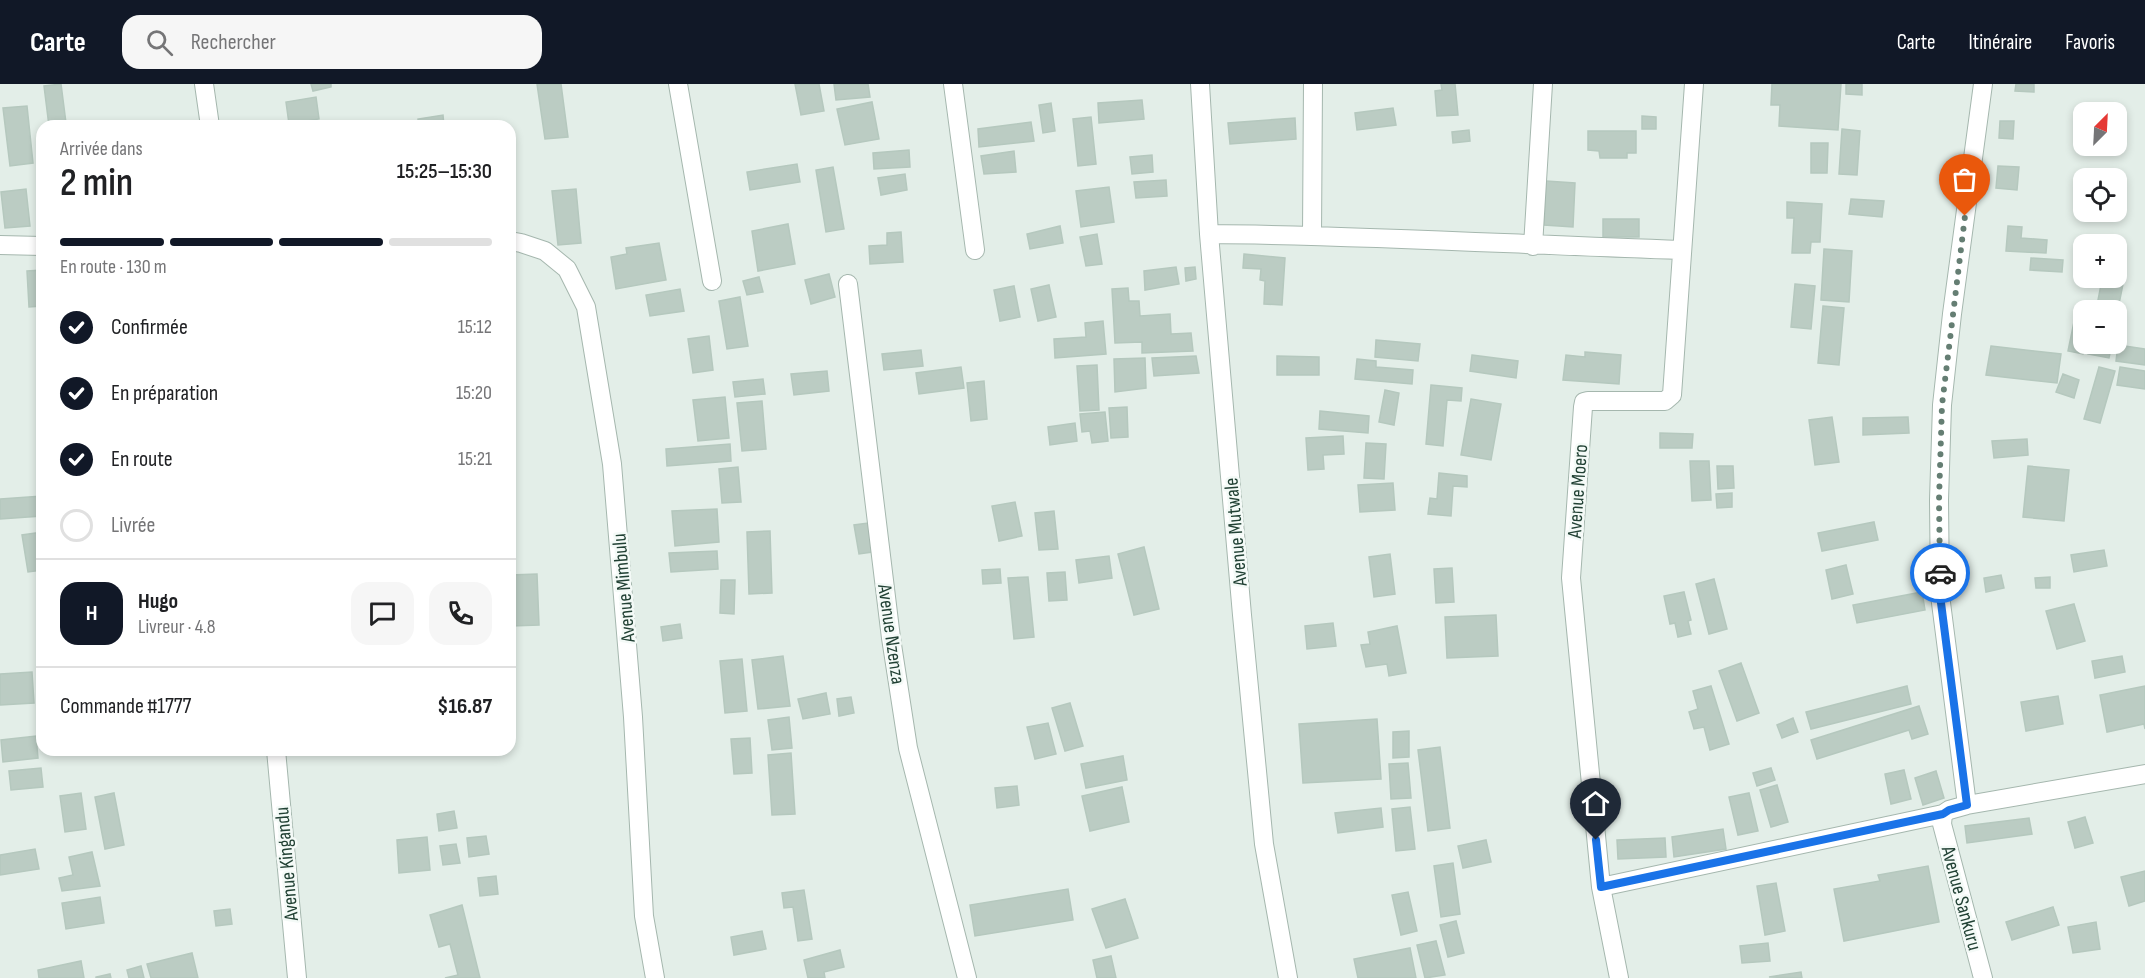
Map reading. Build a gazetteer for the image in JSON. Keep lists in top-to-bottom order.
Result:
{
  "streets": {
    "street": [
      "Avenue Moero",
      "Avenue Mutwale",
      "Avenue Mimbulu",
      "Avenue Nzenza",
      "Avenue Kingandu",
      "Avenue Sankuru"
    ]
  },
  "north": "top right",
  "page": {
    "header": "Carte",
    "search": "Rechercher",
    "nav": ["Carte", "Itinéraire", "Favoris"],
    "map_buttons": ["+", "−"],
    "heading": ["2 min", "Arrivée dans", "15:25–15:30"],
    "panel": [
      "Hugo",
      "Livreur · 4.8",
      "Commande #1777",
      "$16.87"
    ],
    "bar": "En route · 130 m",
    "list": [
      ["Confirmée", "15:12"],
      ["En préparation", "15:20"],
      ["En route", "15:21"],
      "Livrée"
    ],
    "round": "H"
  }
}
